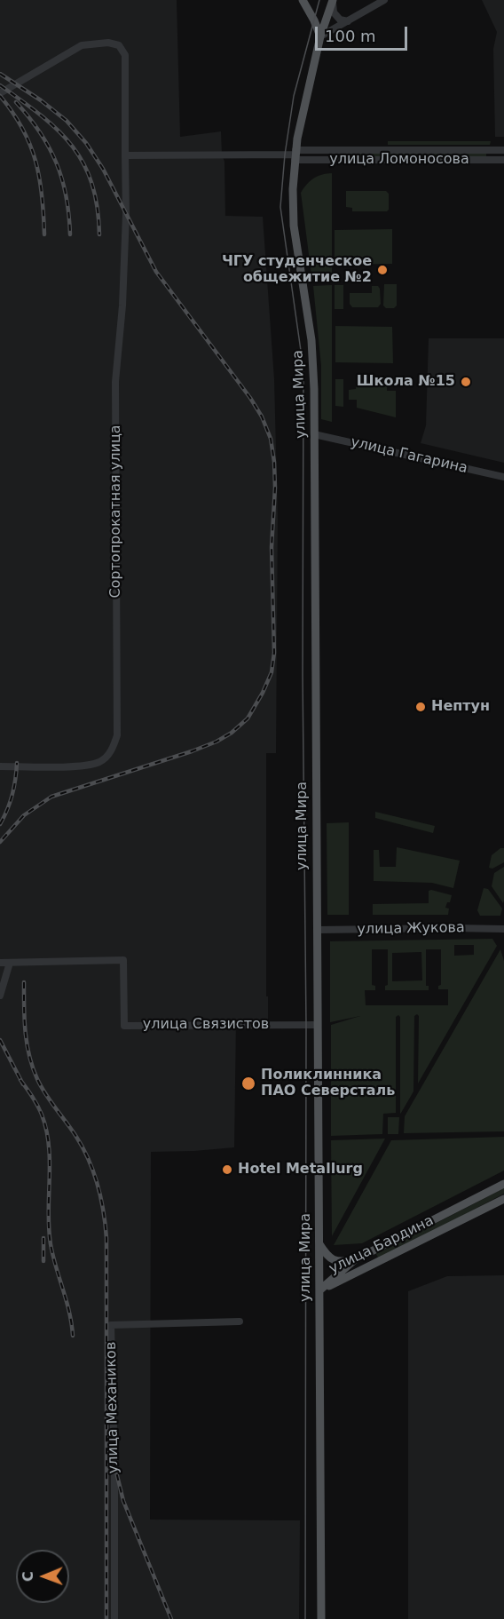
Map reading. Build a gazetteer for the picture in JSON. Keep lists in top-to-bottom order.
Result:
{
  "streets": {
    "main road": ["улица Мира", "улица Бардина"],
    "street": [
      "улица Ломоносова",
      "улица Гагарина",
      "Сортопрокатная улица",
      "улица Жукова",
      "улица Связистов",
      "улица Механиков"
    ]
  },
  "crossings": [
    ["улица Ломоносова", "улица Мира"],
    ["улица Мира", "улица Гагарина"],
    ["улица Мира", "улица Жукова"],
    ["улица Мира", "улица Связистов"],
    ["улица Мира", "улица Бардина"]
  ],
  "places": [
    "ЧГУ студенческое общежитие №2",
    "Школа №15",
    "Нептун",
    "Поликлинника ПАО Северсталь",
    "Hotel Metallurg"
  ],
  "scale_bar": "100 m",
  "north": "left"
}
